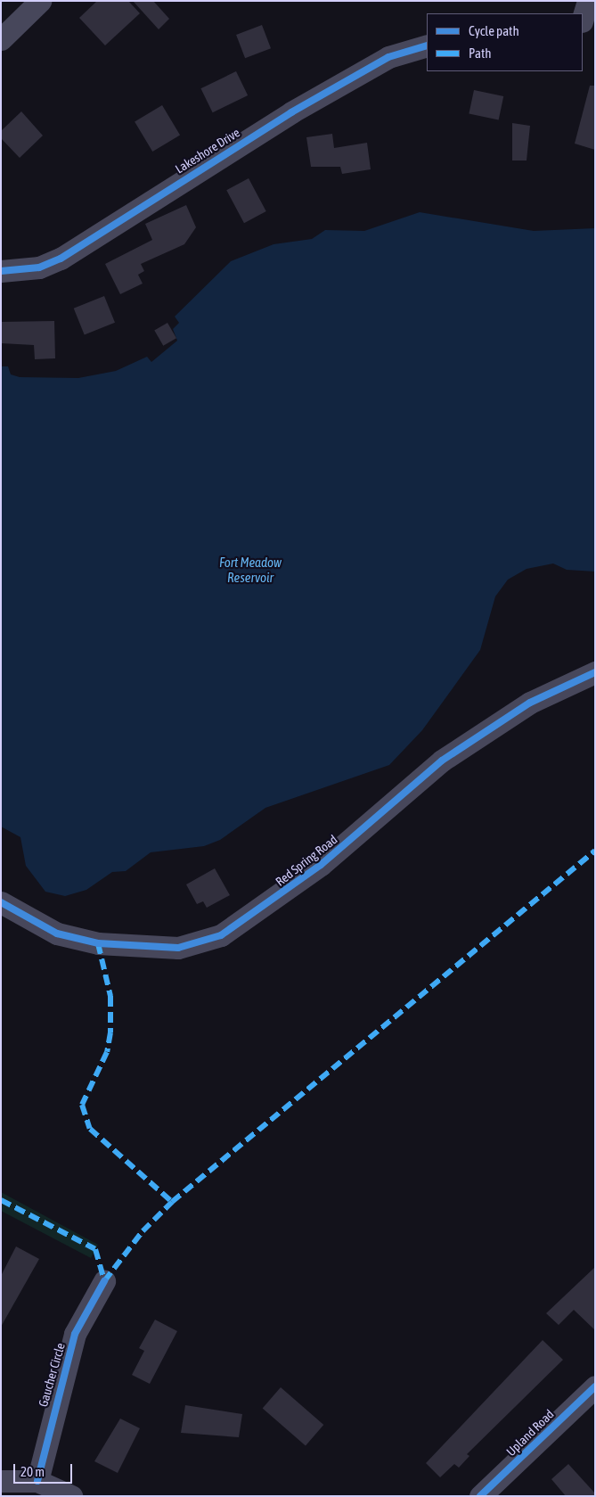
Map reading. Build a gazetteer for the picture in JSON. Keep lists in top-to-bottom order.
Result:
{
  "streets": {
    "street": [
      "Lakeshore Drive",
      "Red Spring Road",
      "Gaucher Circle",
      "Upland Road"
    ]
  },
  "water": ["Fort Meadow Reservoir"],
  "legend": ["Cycle path", "Path"],
  "scale_bar": "20 m"
}
